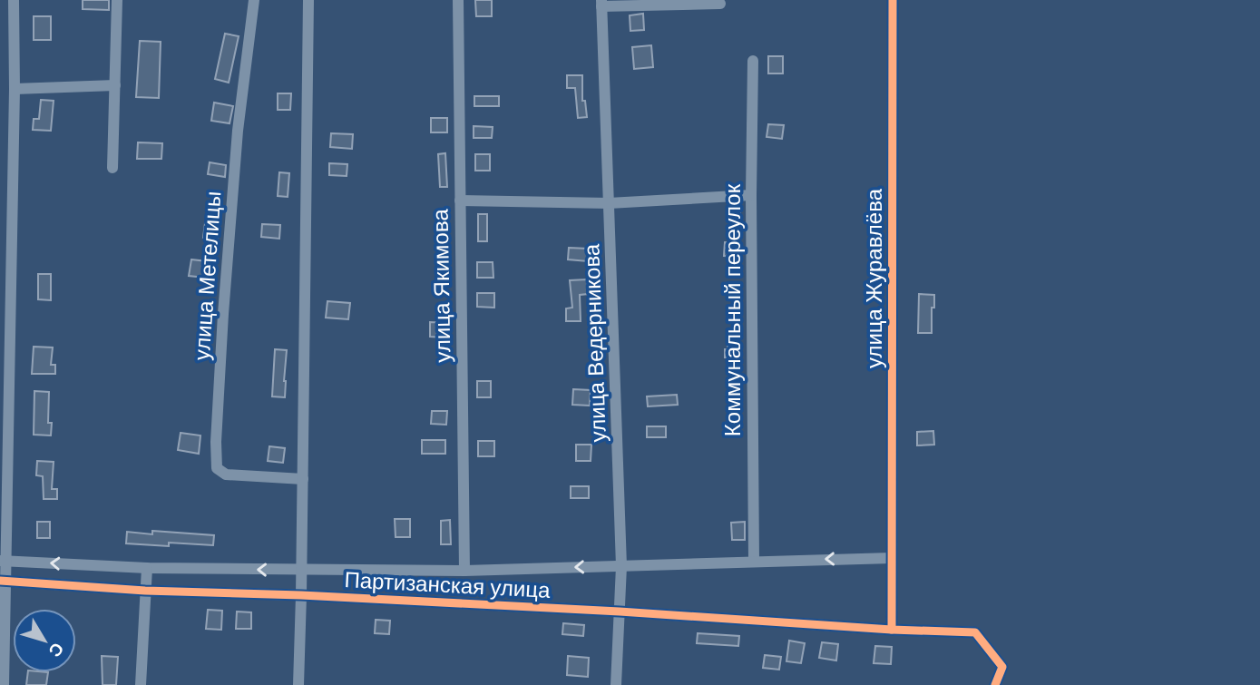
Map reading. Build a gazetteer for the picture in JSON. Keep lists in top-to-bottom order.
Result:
{
  "streets": {
    "street": [
      "улица Метелицы",
      "улица Журавлёва",
      "улица Якимова",
      "Коммунальный переулок",
      "улица Ведерникова",
      "Партизанская улица"
    ]
  },
  "crossings": [
    ["улица Журавлёва", "Партизанская улица"],
    ["улица Якимова", "Партизанская улица"],
    ["Коммунальный переулок", "Партизанская улица"],
    ["улица Ведерникова", "Партизанская улица"]
  ],
  "north": "bottom right"
}
